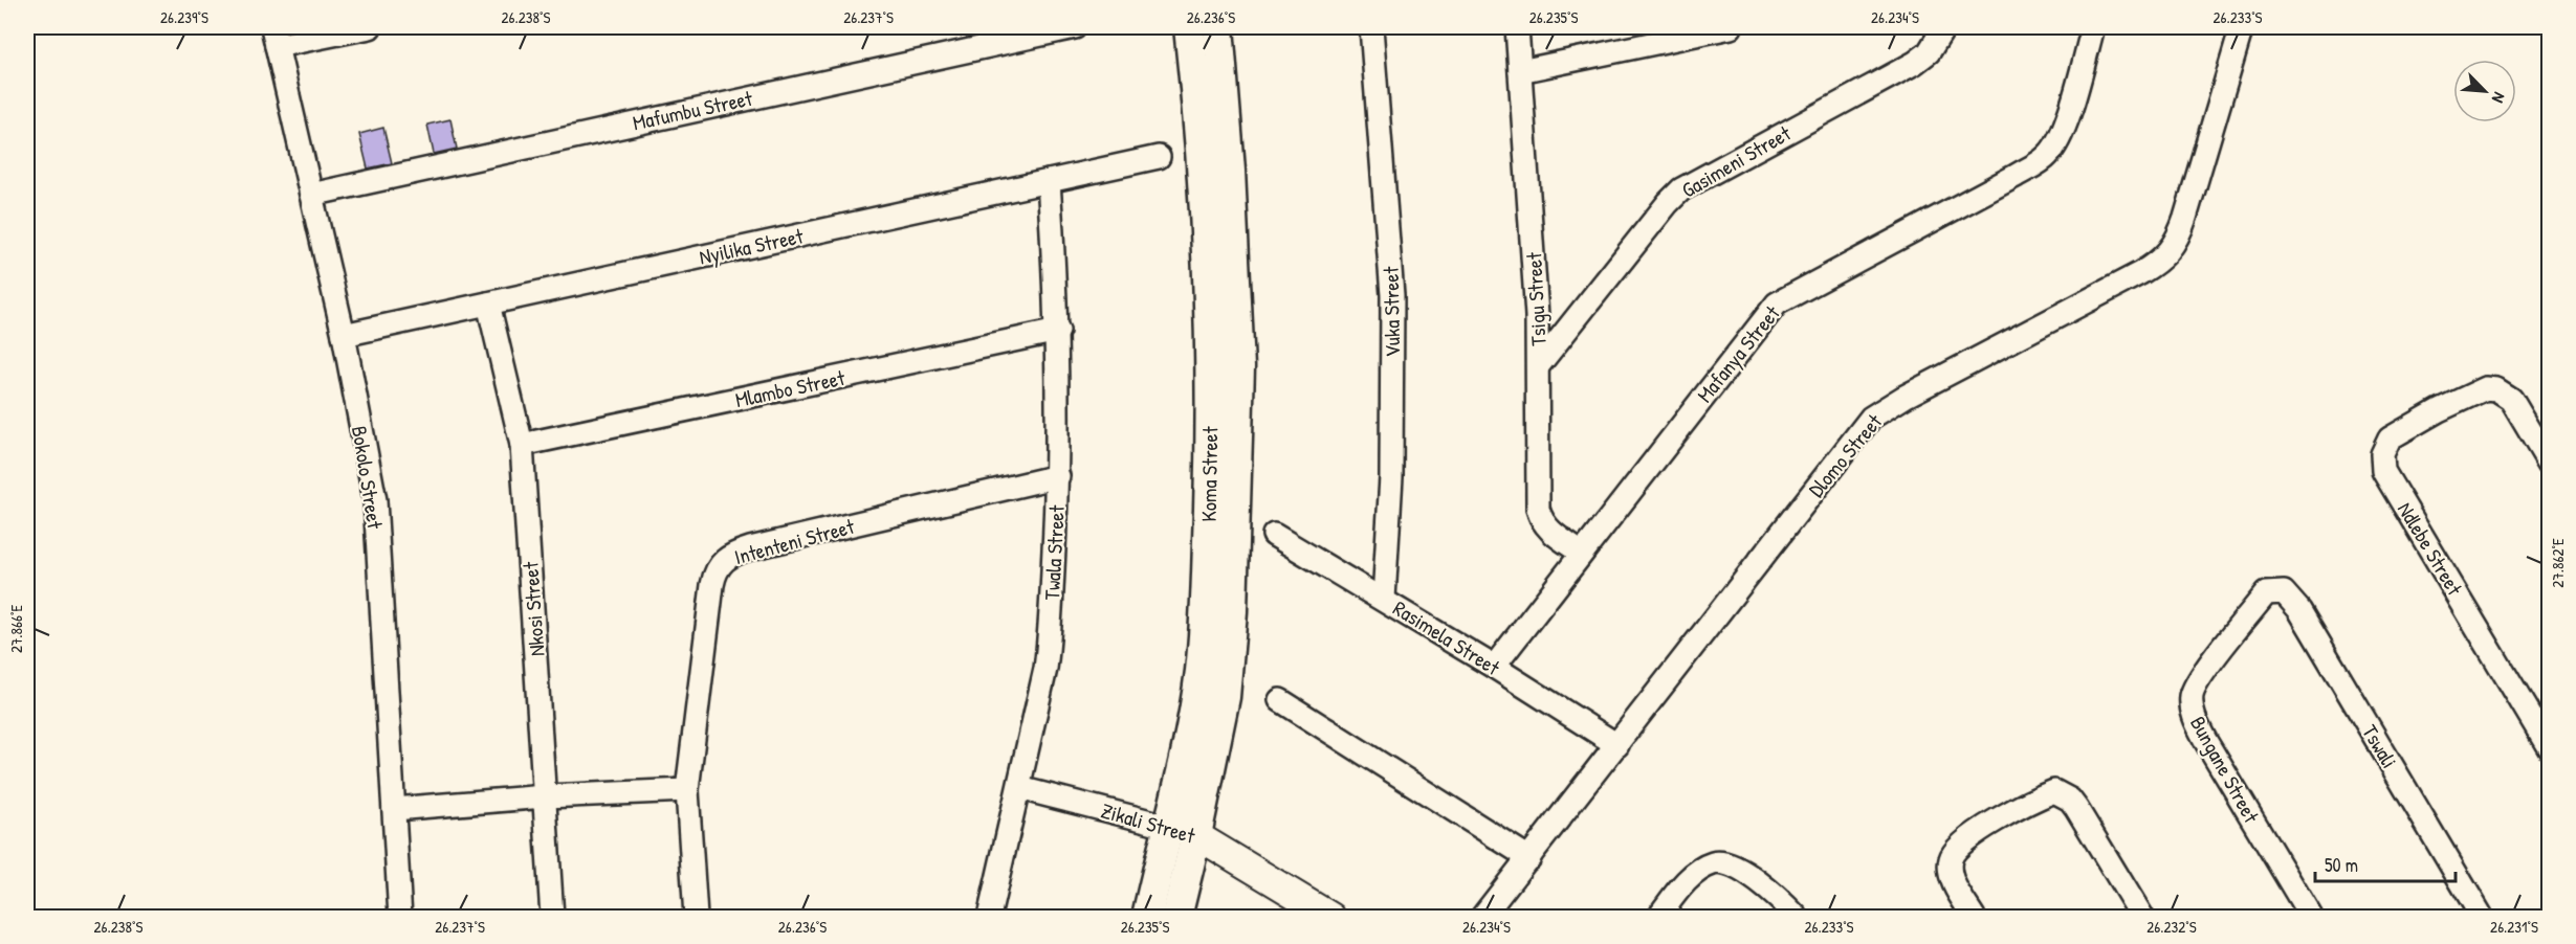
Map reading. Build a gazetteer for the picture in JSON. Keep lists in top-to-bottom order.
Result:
{
  "streets": {
    "main road": ["Koma Street"],
    "street": [
      "Mafumbu Street",
      "Gasimeni Street",
      "Nyilika Street",
      "Tsigu Street",
      "Vuka Street",
      "Mafanya Street",
      "Mlambo Street",
      "Dlomo Street",
      "Bokolo Street",
      "Intenteni Street",
      "Ndlebe Street",
      "Twala Street",
      "Nkosi Street",
      "Rasimela Street",
      "Tswali",
      "Bungane Street",
      "Zikali Street"
    ]
  },
  "crossings": [
    ["Mafumbu Street", "Bokolo Street"],
    ["Gasimeni Street", "Tsigu Street"],
    ["Nyilika Street", "Bokolo Street"],
    ["Nyilika Street", "Twala Street"],
    ["Nyilika Street", "Nkosi Street"],
    ["Tsigu Street", "Mafanya Street"],
    ["Vuka Street", "Rasimela Street"],
    ["Mafanya Street", "Rasimela Street"],
    ["Mlambo Street", "Twala Street"],
    ["Mlambo Street", "Nkosi Street"],
    ["Dlomo Street", "Rasimela Street"],
    ["Koma Street", "Zikali Street"],
    ["Intenteni Street", "Twala Street"],
    ["Twala Street", "Zikali Street"],
    ["Tswali", "Bungane Street"]
  ],
  "scale_bar": "50 m",
  "north": "bottom right",
  "coordinates": [
    "26.239°S",
    "26.238°S",
    "26.237°S",
    "26.236°S",
    "26.235°S",
    "26.234°S",
    "26.233°S",
    "27.862°E",
    "27.866°E",
    "26.232°S",
    "26.231°S"
  ]
}
